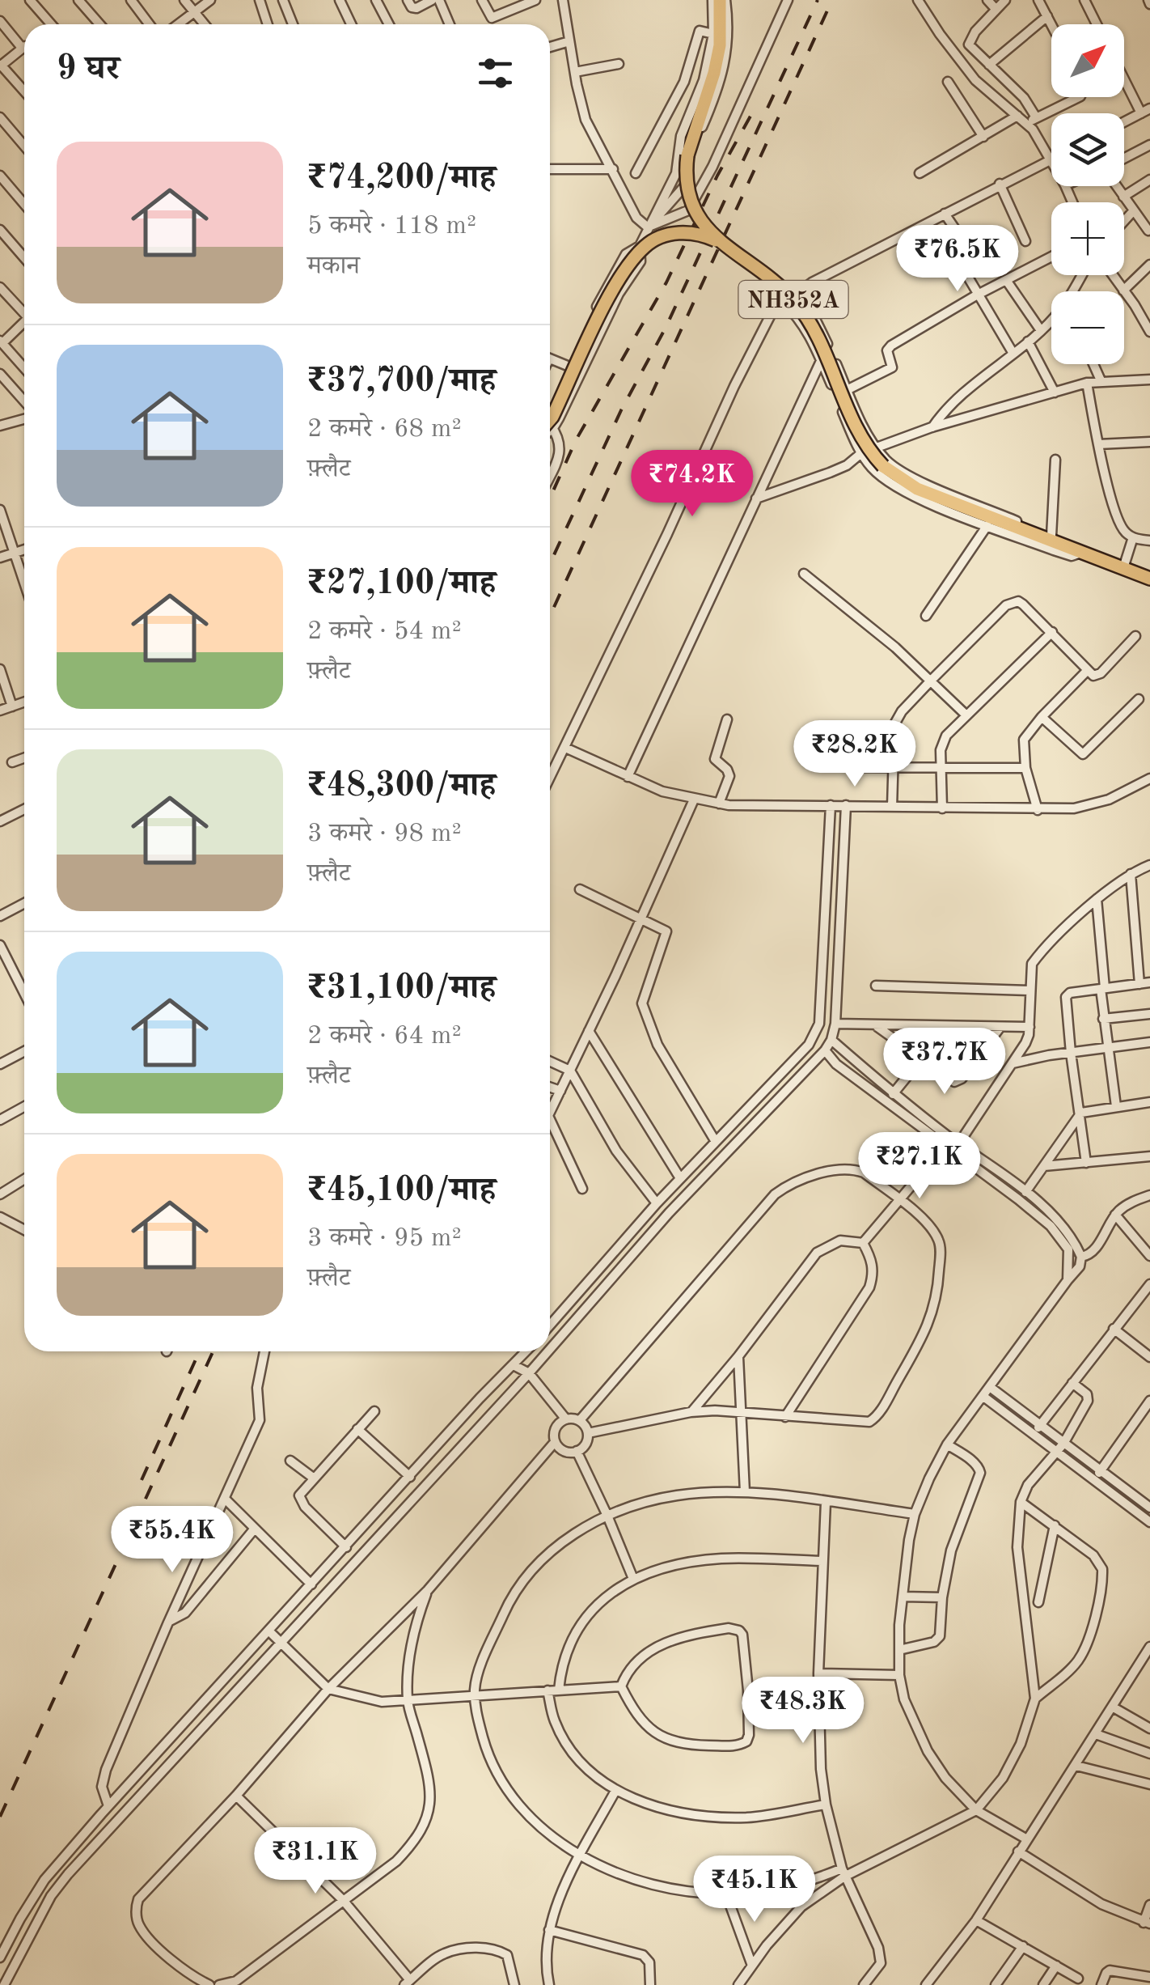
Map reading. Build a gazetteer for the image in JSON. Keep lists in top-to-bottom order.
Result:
{
  "streets": {
    "highway": ["NH352A"]
  },
  "north": "top right",
  "page": {
    "map_buttons": ["+", "−"],
    "heading": "9 घर",
    "list": [
      {
        "name": "₹74,200/माह",
        "note": "5 कमरे · 118 m² · मकान"
      },
      {
        "name": "₹37,700/माह",
        "note": "2 कमरे · 68 m² · फ़्लैट"
      },
      {
        "name": "₹27,100/माह",
        "note": "2 कमरे · 54 m² · फ़्लैट"
      },
      {
        "name": "₹48,300/माह",
        "note": "3 कमरे · 98 m² · फ़्लैट"
      },
      {
        "name": "₹31,100/माह",
        "note": "2 कमरे · 64 m² · फ़्लैट"
      },
      {
        "name": "₹45,100/माह",
        "note": "3 कमरे · 95 m² · फ़्लैट"
      }
    ],
    "price": [
      "₹76.5K",
      "₹74.2K",
      "₹28.2K",
      "₹37.7K",
      "₹27.1K",
      "₹55.4K",
      "₹48.3K",
      "₹31.1K",
      "₹45.1K"
    ]
  }
}
